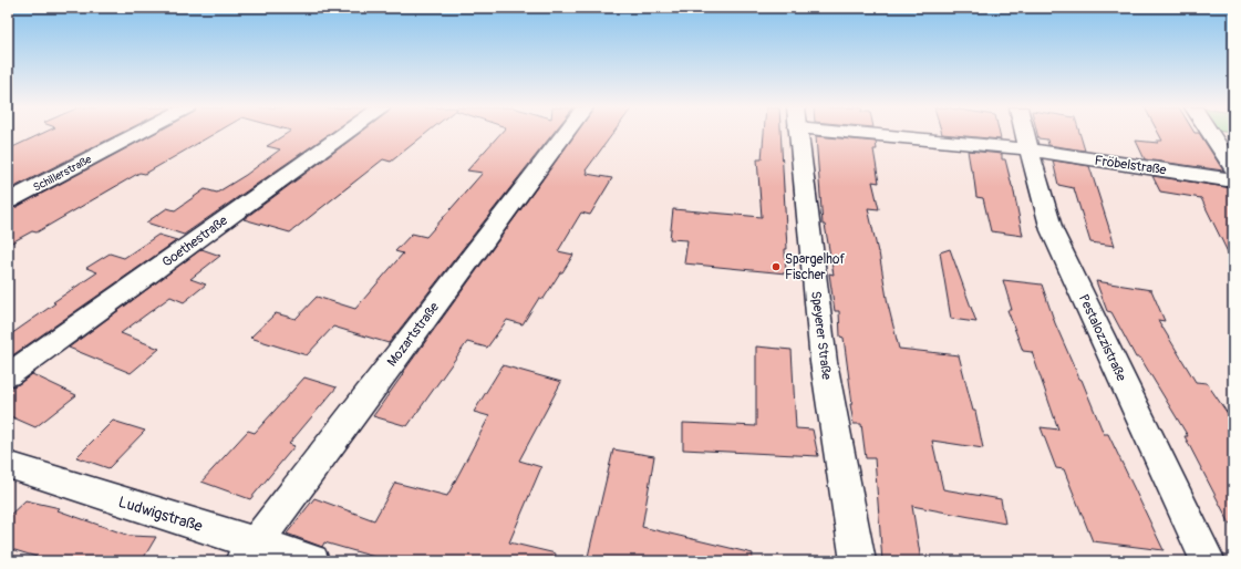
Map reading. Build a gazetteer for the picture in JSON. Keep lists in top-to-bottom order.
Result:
{
  "streets": {
    "street": [
      "Fröbelstraße",
      "Schillerstraße",
      "Goethestraße",
      "Mozartstraße",
      "Speyerer Straße",
      "Pestalozzistraße",
      "Ludwigstraße"
    ]
  },
  "crossings": [
    ["Fröbelstraße", "Pestalozzistraße"],
    ["Mozartstraße", "Ludwigstraße"]
  ],
  "places": ["Spargelhof Fischer"]
}
